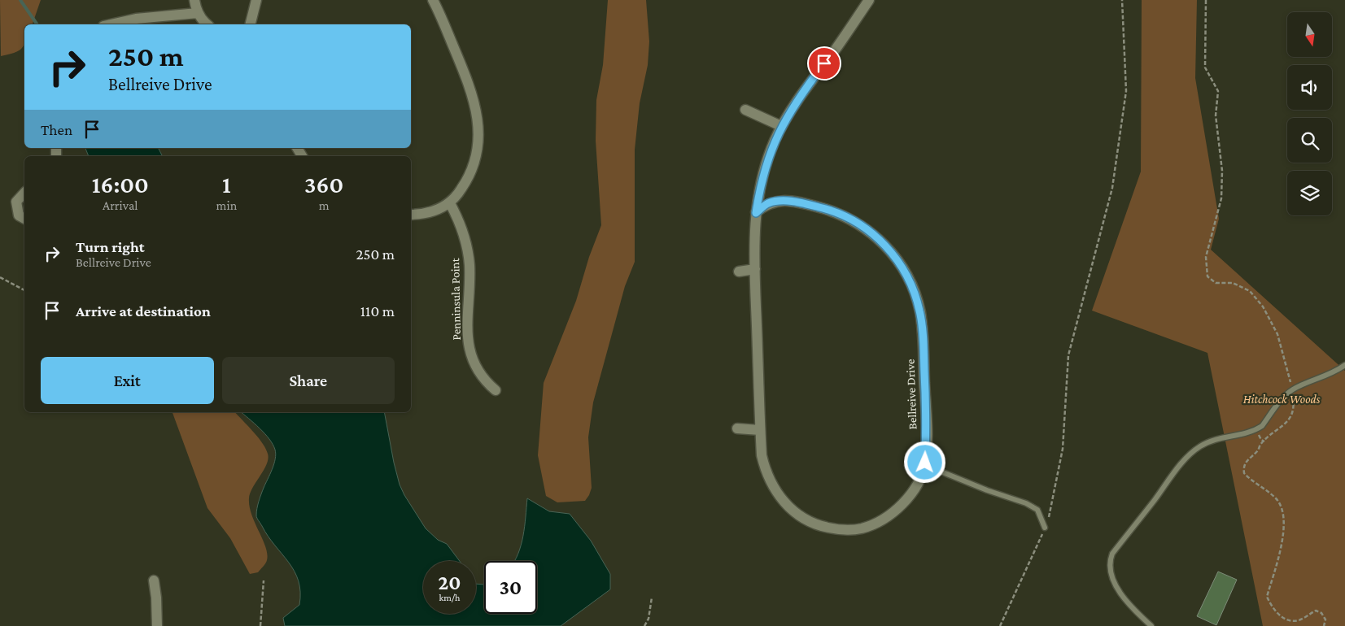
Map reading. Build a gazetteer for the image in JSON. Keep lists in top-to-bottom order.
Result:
{
  "streets": {
    "street": ["Penninsula Point", "Bellreive Drive"]
  },
  "parks": ["Hitchcock Woods"],
  "north": "bottom",
  "page": {
    "turn": ["250 m", "Bellreive Drive"],
    "then": "Then",
    "eta": [
      "16:00",
      "Arrival",
      "1",
      "min",
      "360",
      "m"
    ],
    "list": [
      {
        "name": "Turn right",
        "note": "Bellreive Drive",
        "value": "250 m"
      },
      {
        "name": "Arrive at destination",
        "value": "110 m"
      }
    ],
    "buttons": ["Exit", "Share"],
    "speed": "20 km/h",
    "limit": "30"
  }
}
